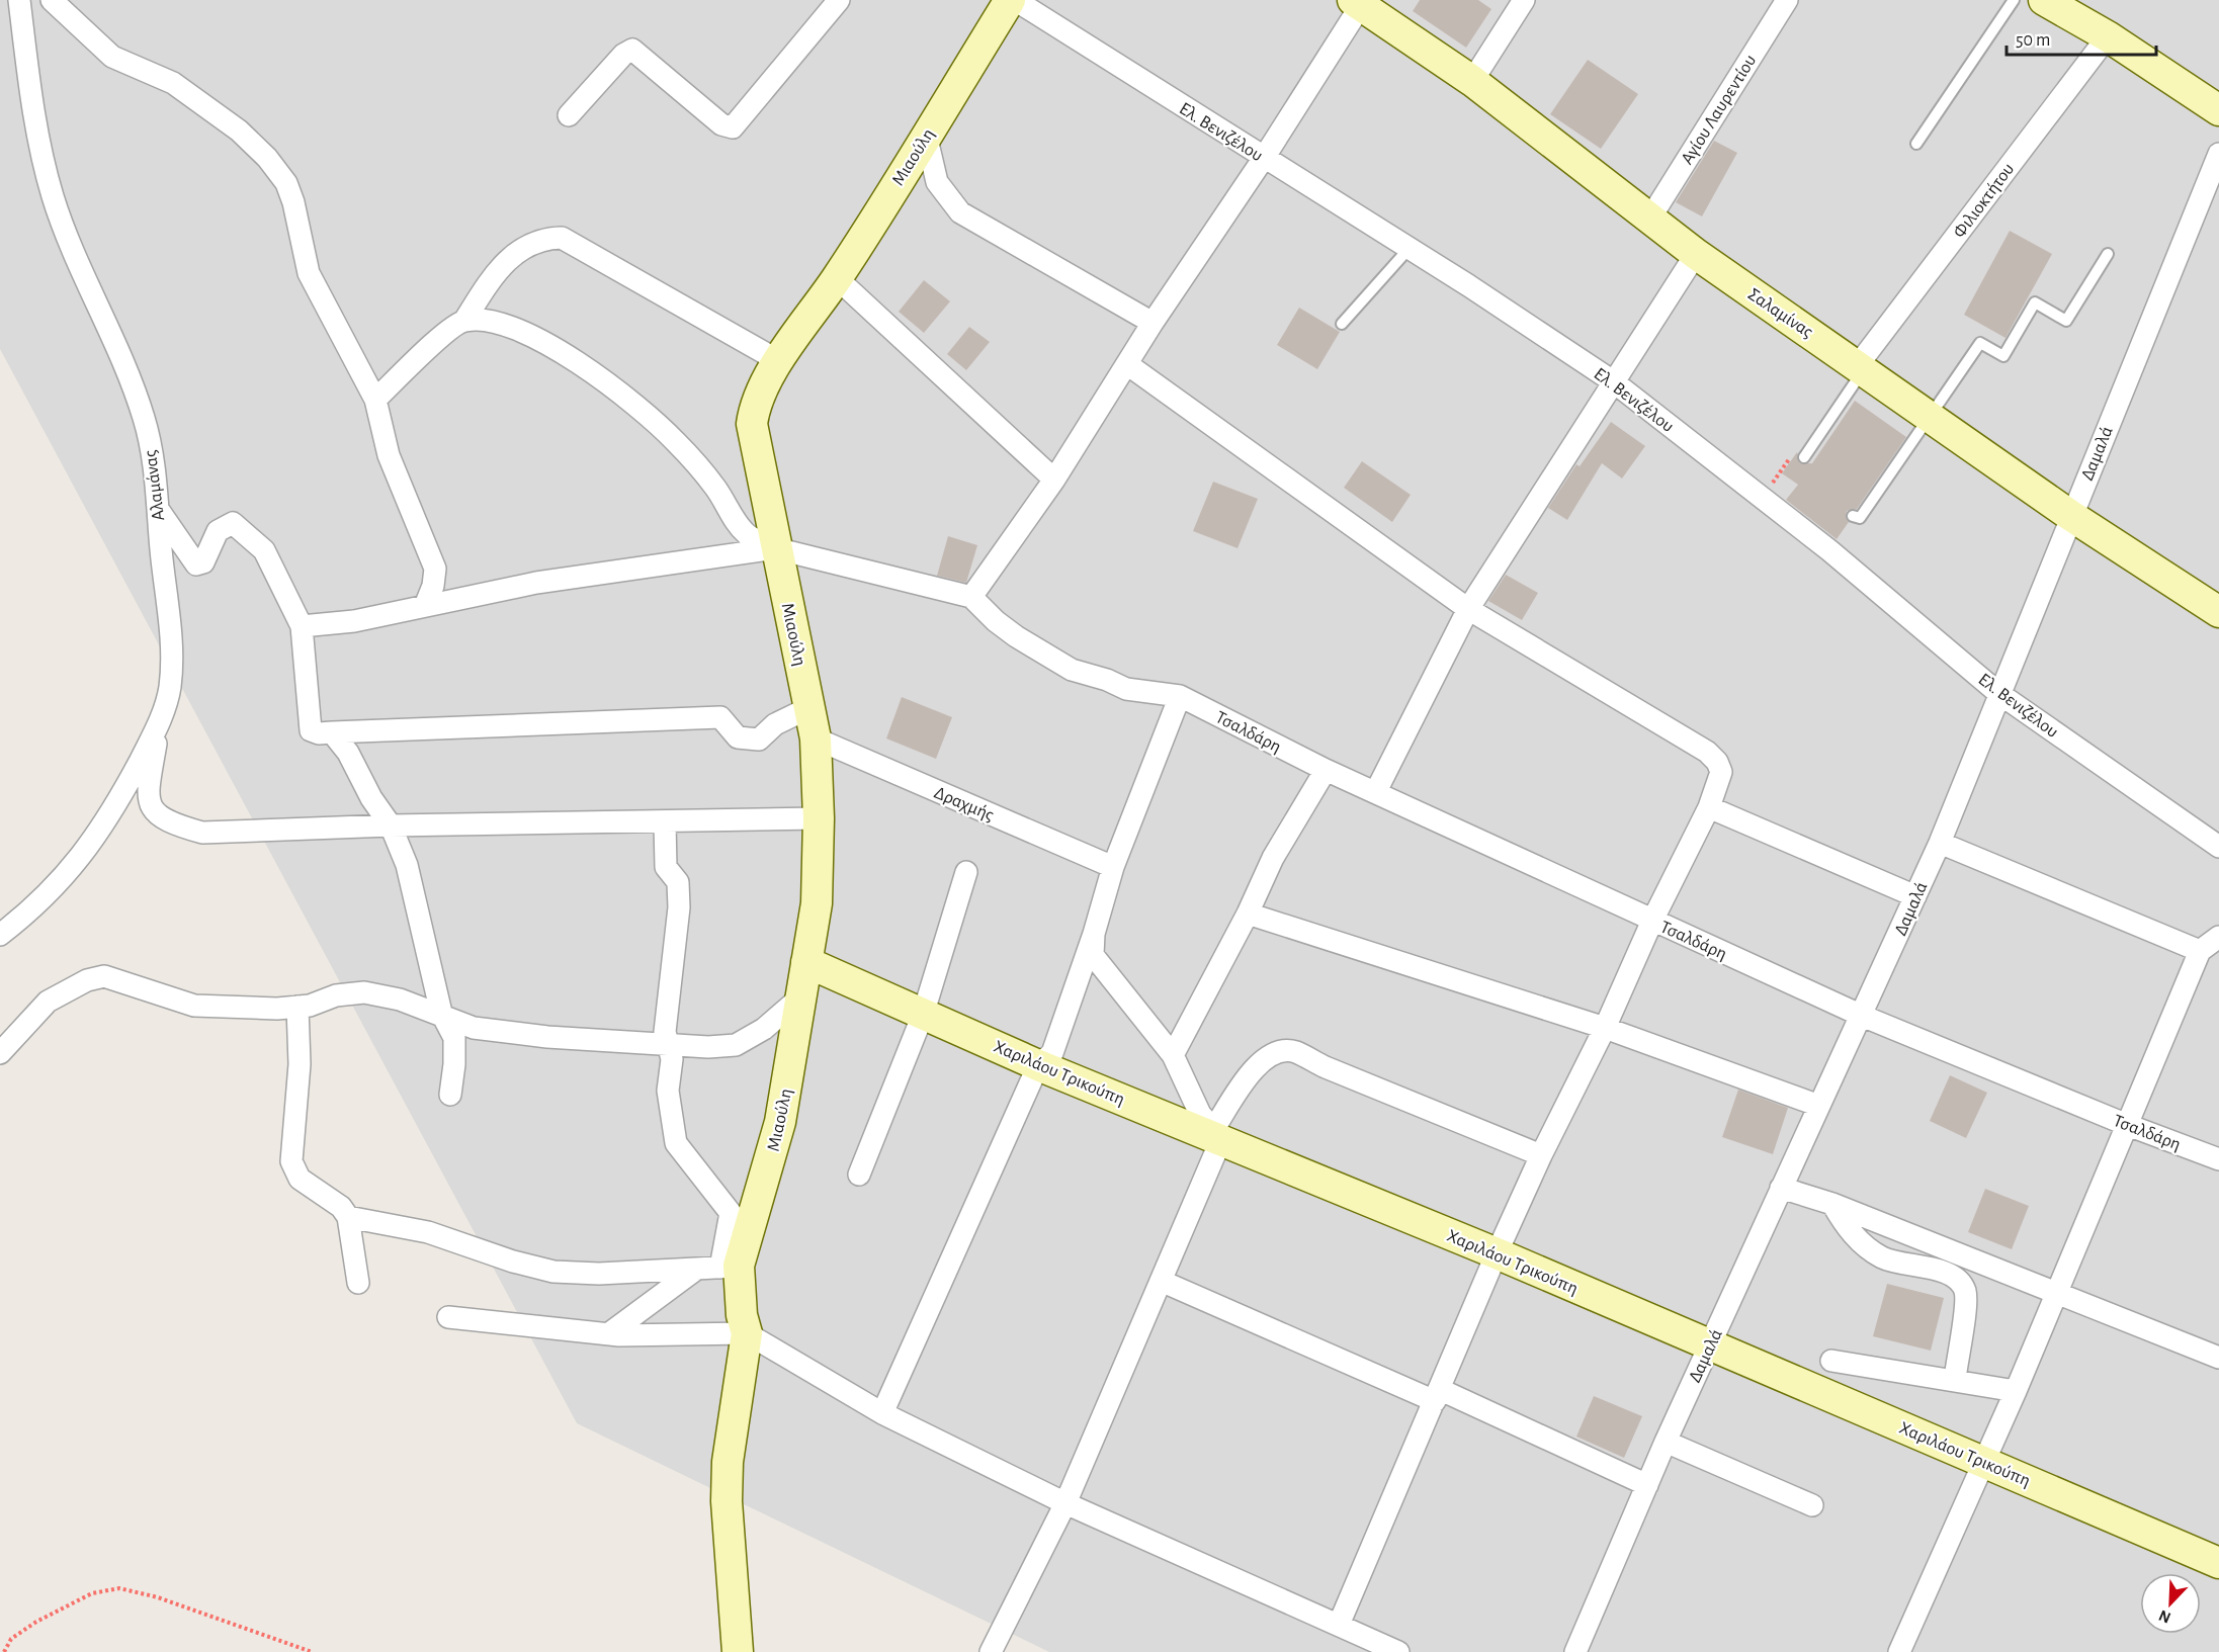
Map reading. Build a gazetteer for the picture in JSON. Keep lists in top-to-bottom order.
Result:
{
  "streets": {
    "street": [
      "Αγίου Λαυρεντίου",
      "Ελ. Βενιζέλου",
      "Μιαούλη",
      "Φιλιοκτήτου",
      "Σαλαμίνας",
      "Δαμαλά",
      "Αλαμάνας",
      "Τσαλδάρη",
      "Δραχμής",
      "Χαριλάου Τρικούπη"
    ]
  },
  "crossings": [
    ["Αγίου Λαυρεντίου", "Σαλαμίνας"],
    ["Ελ. Βενιζέλου", "Δαμαλά"],
    ["Μιαούλη", "Δραχμής"],
    ["Μιαούλη", "Χαριλάου Τρικούπη"],
    ["Φιλιοκτήτου", "Σαλαμίνας"],
    ["Σαλαμίνας", "Δαμαλά"],
    ["Δαμαλά", "Τσαλδάρη"],
    ["Δαμαλά", "Χαριλάου Τρικούπη"]
  ],
  "scale_bar": "50 m",
  "north": "bottom left"
}
